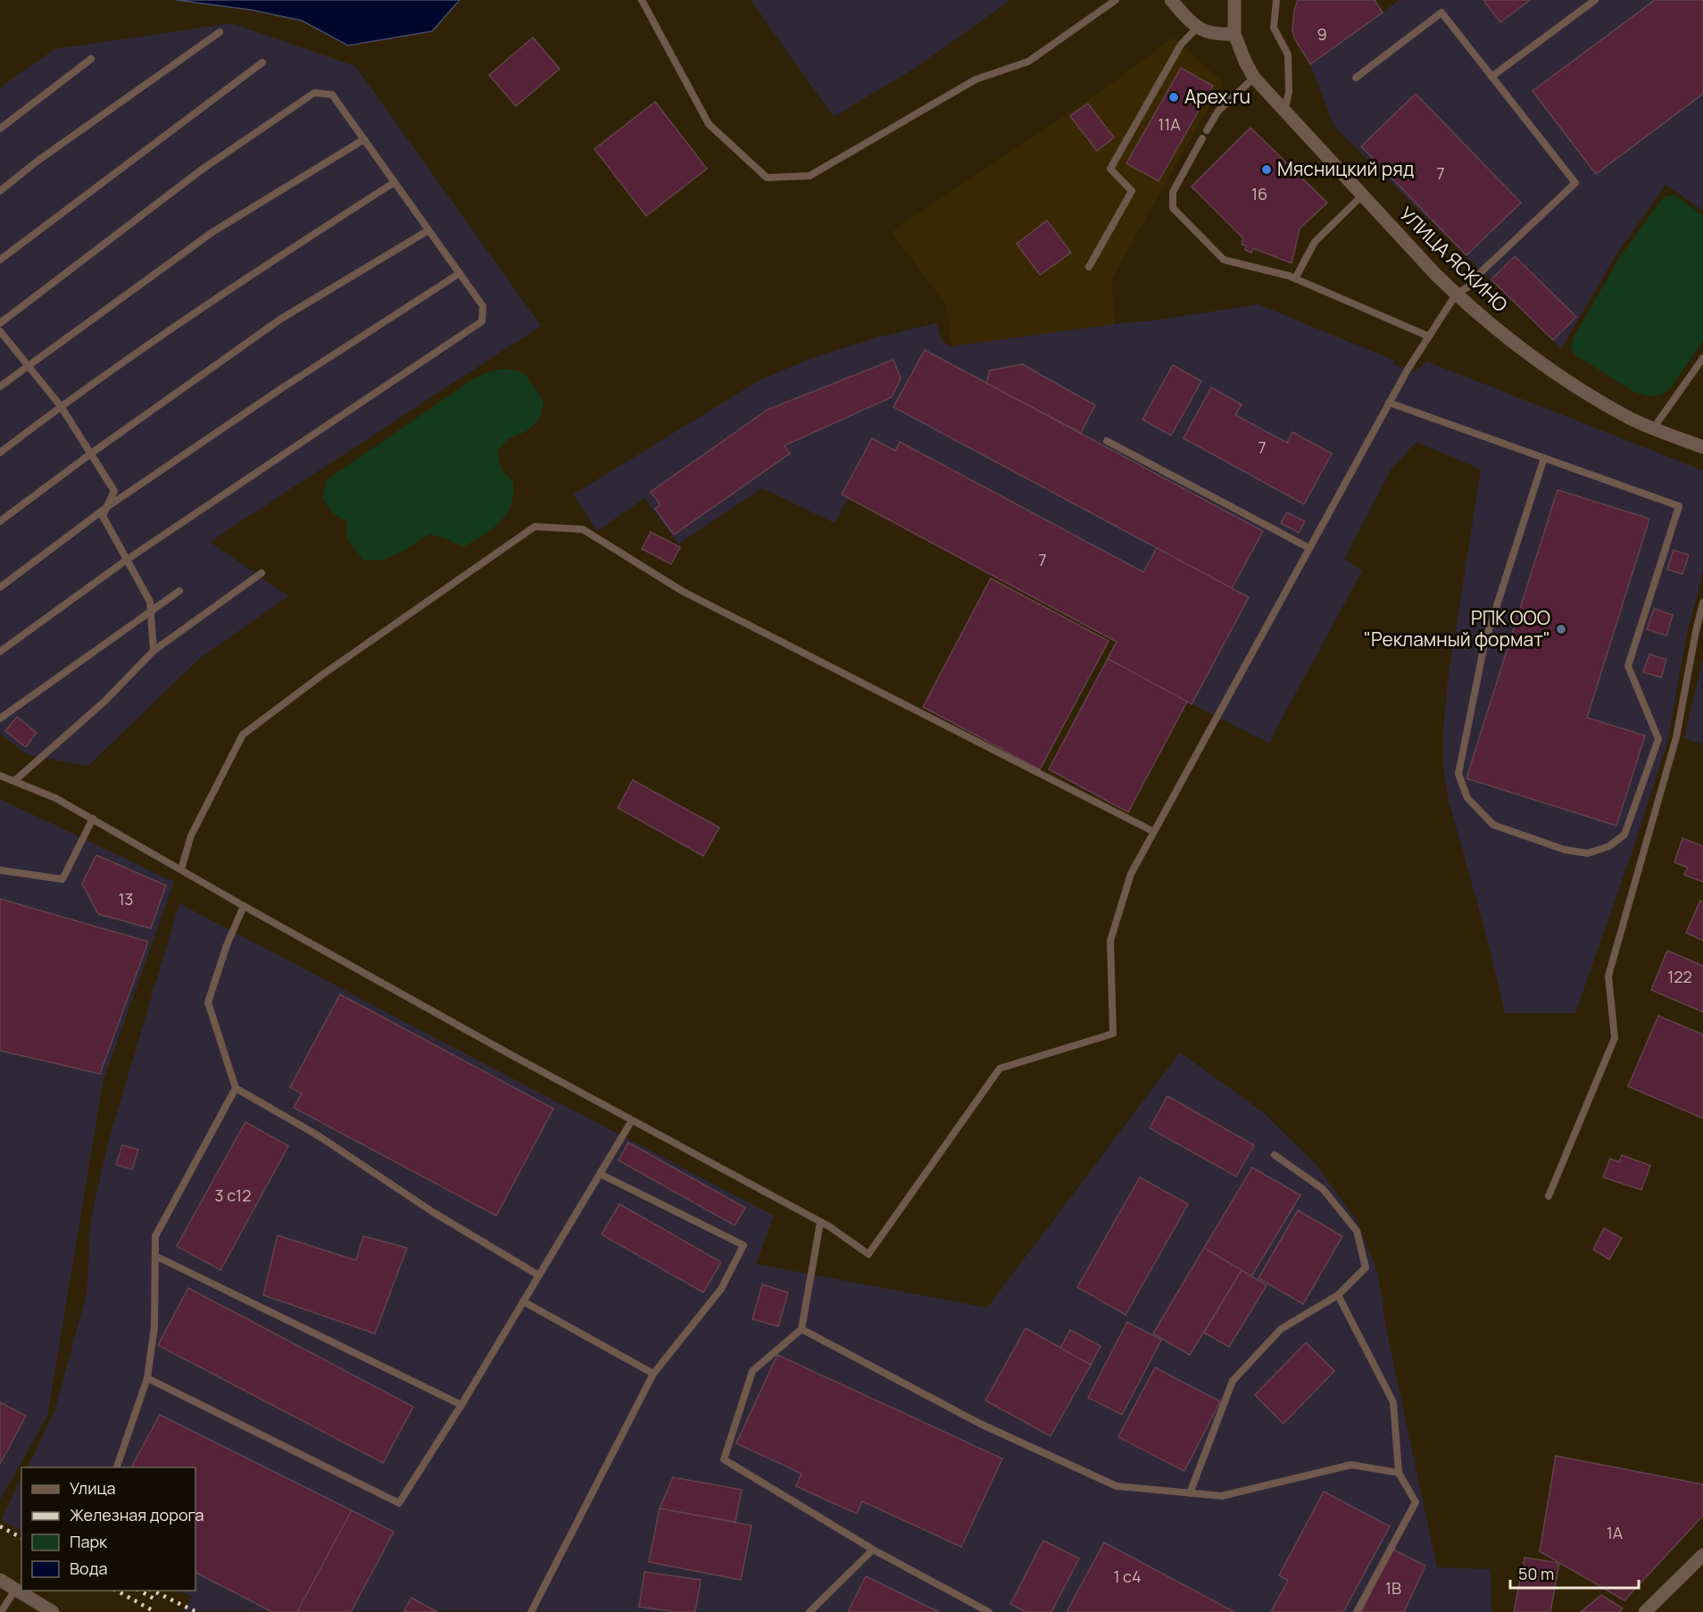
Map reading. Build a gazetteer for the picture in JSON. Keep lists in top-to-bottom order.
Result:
{
  "streets": {
    "street": ["УЛИЦА ЯСКИНО"]
  },
  "places": ["Apex.ru", "Мясницкий ряд", "РПК ООО \"Рекламный формат\""],
  "house_numbers": [
    "9",
    "11А",
    "7",
    "16",
    "7",
    "7",
    "13",
    "122",
    "3 с12",
    "1А",
    "1 с4",
    "1В"
  ],
  "legend": [
    "Улица",
    "Железная дорога",
    "Парк",
    "Вода"
  ],
  "scale_bar": "50 m"
}
